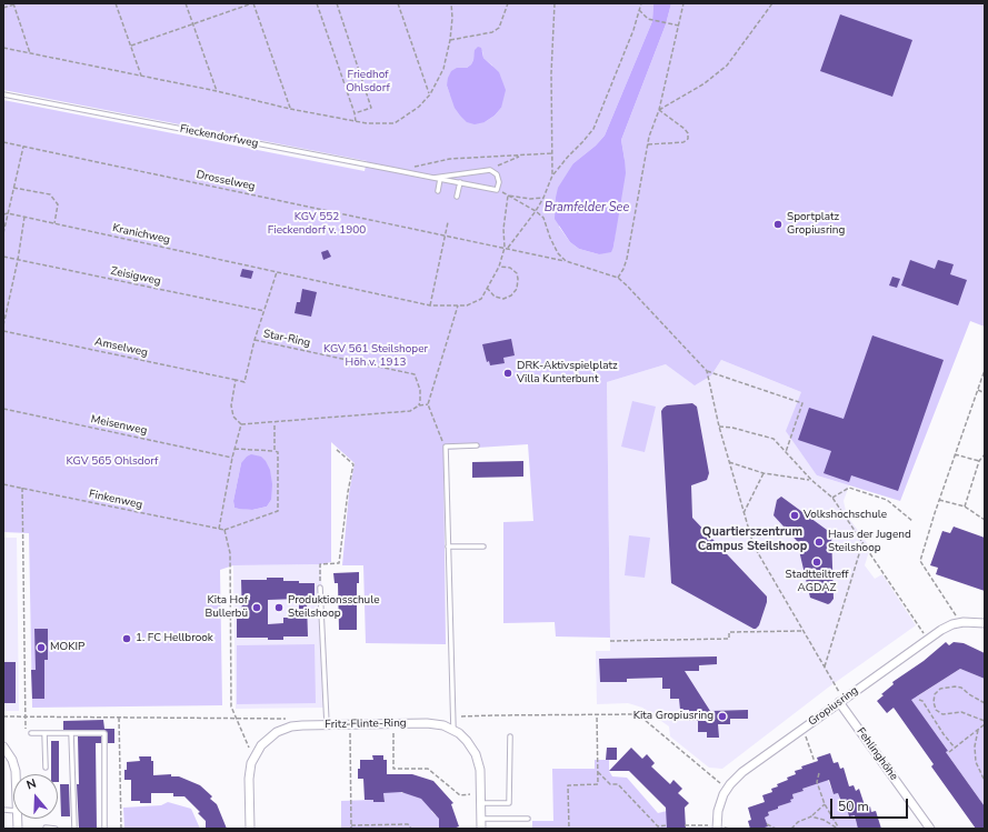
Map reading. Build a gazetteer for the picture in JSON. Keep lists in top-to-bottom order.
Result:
{
  "streets": {
    "street": ["Gropiusring", "Fritz-Flinte-Ring", "Fehlinghöhe"],
    "lane": ["Fieckendorfweg"],
    "path": [
      "Drosselweg",
      "Kranichweg",
      "Zeisigweg",
      "Star-Ring",
      "Amselweg",
      "Meisenweg",
      "Finkenweg"
    ]
  },
  "crossings": [
    ["Gropiusring", "Fehlinghöhe"]
  ],
  "districts": ["Quartierszentrum Campus Steilshoop"],
  "water": ["Bramfelder See"],
  "parks": [
    "Friedhof Ohlsdorf",
    "KGV 552 Fieckendorf v. 1900",
    "KGV 561 Steilshoper Höh v. 1913",
    "KGV 565 Ohlsdorf"
  ],
  "places": [
    "Sportplatz Gropiusring",
    "DRK-Aktivspielplatz Villa Kunterbunt",
    "Volkshochschule",
    "Haus der Jugend Steilshoop",
    "Stadtteiltreff AGDAZ",
    "Kita Hof Bullerbü",
    "Produktionsschule Steilshoop",
    "1. FC Hellbrook",
    "MOKIP",
    "Kita Gropiusring"
  ],
  "scale_bar": "50 m",
  "north": "top"
}
